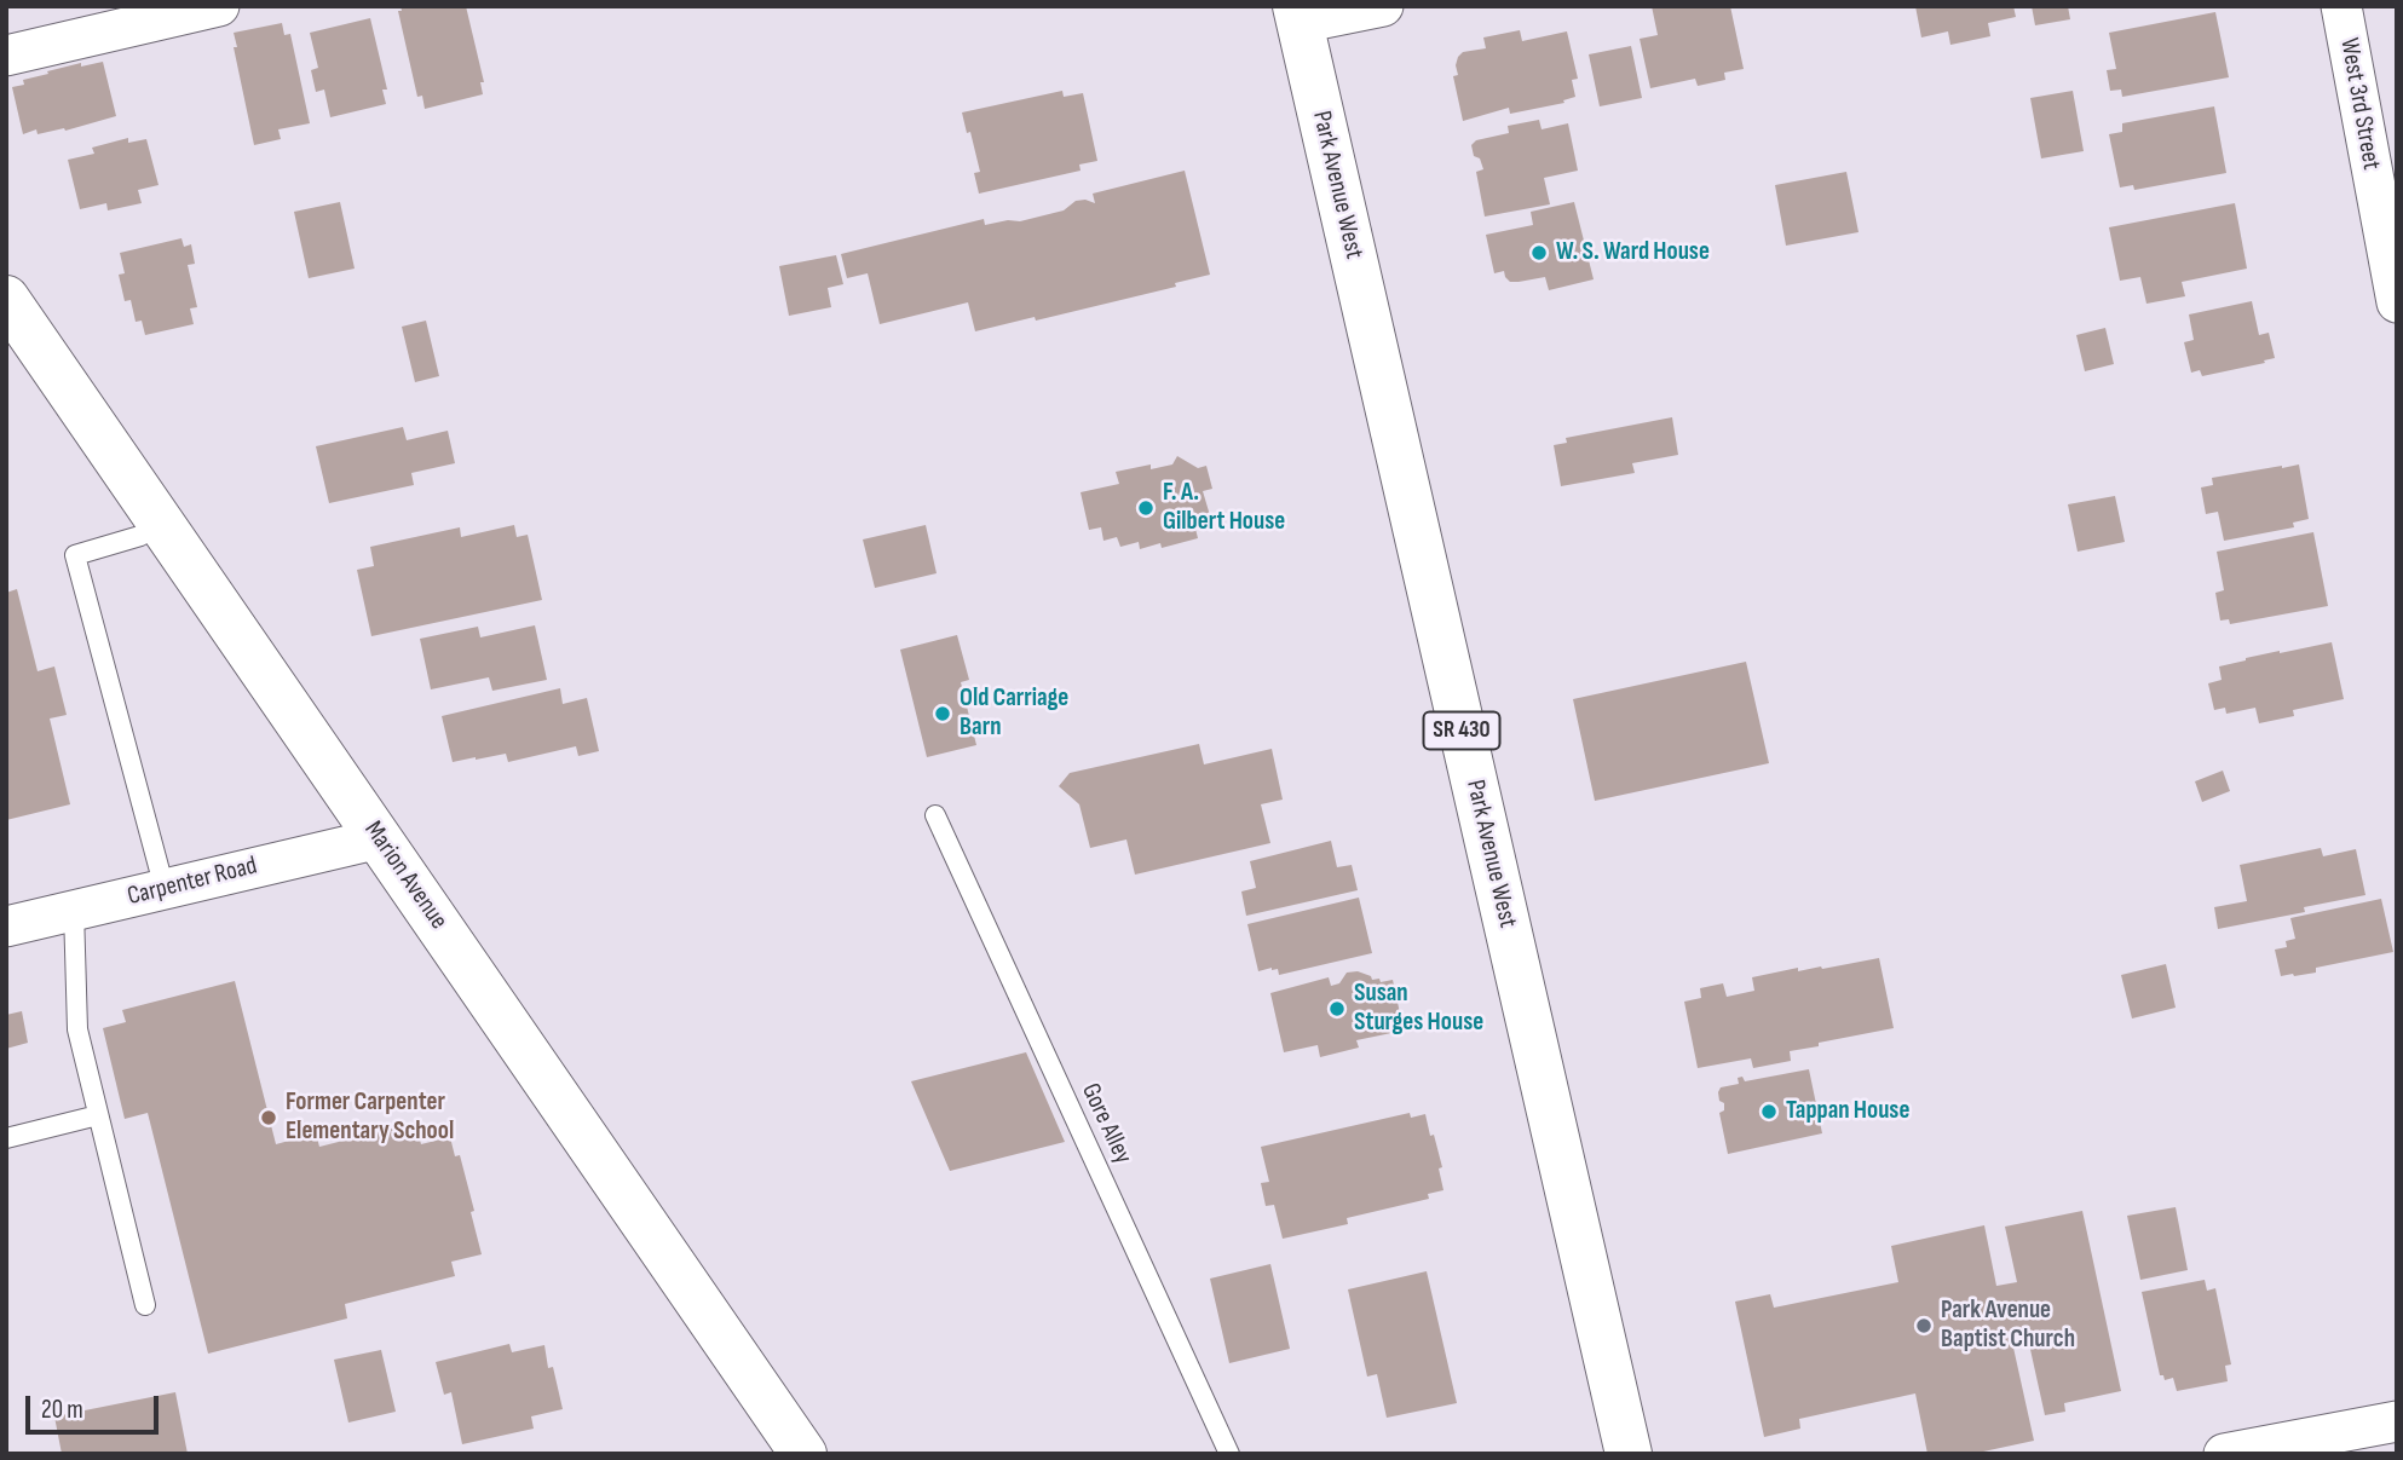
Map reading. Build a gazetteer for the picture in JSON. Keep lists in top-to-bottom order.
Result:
{
  "streets": {
    "main road": ["Park Avenue West", "SR 430", "Marion Avenue"],
    "street": ["West 3rd Street", "Carpenter Road"],
    "lane": ["Gore Alley"]
  },
  "crossings": [
    ["Marion Avenue", "Carpenter Road"]
  ],
  "places": [
    "W. S. Ward House",
    "F. A. Gilbert House",
    "Old Carriage Barn",
    "Susan Sturges House",
    "Tappan House",
    "Former Carpenter Elementary School",
    "Park Avenue Baptist Church"
  ],
  "scale_bar": "20 m"
}
